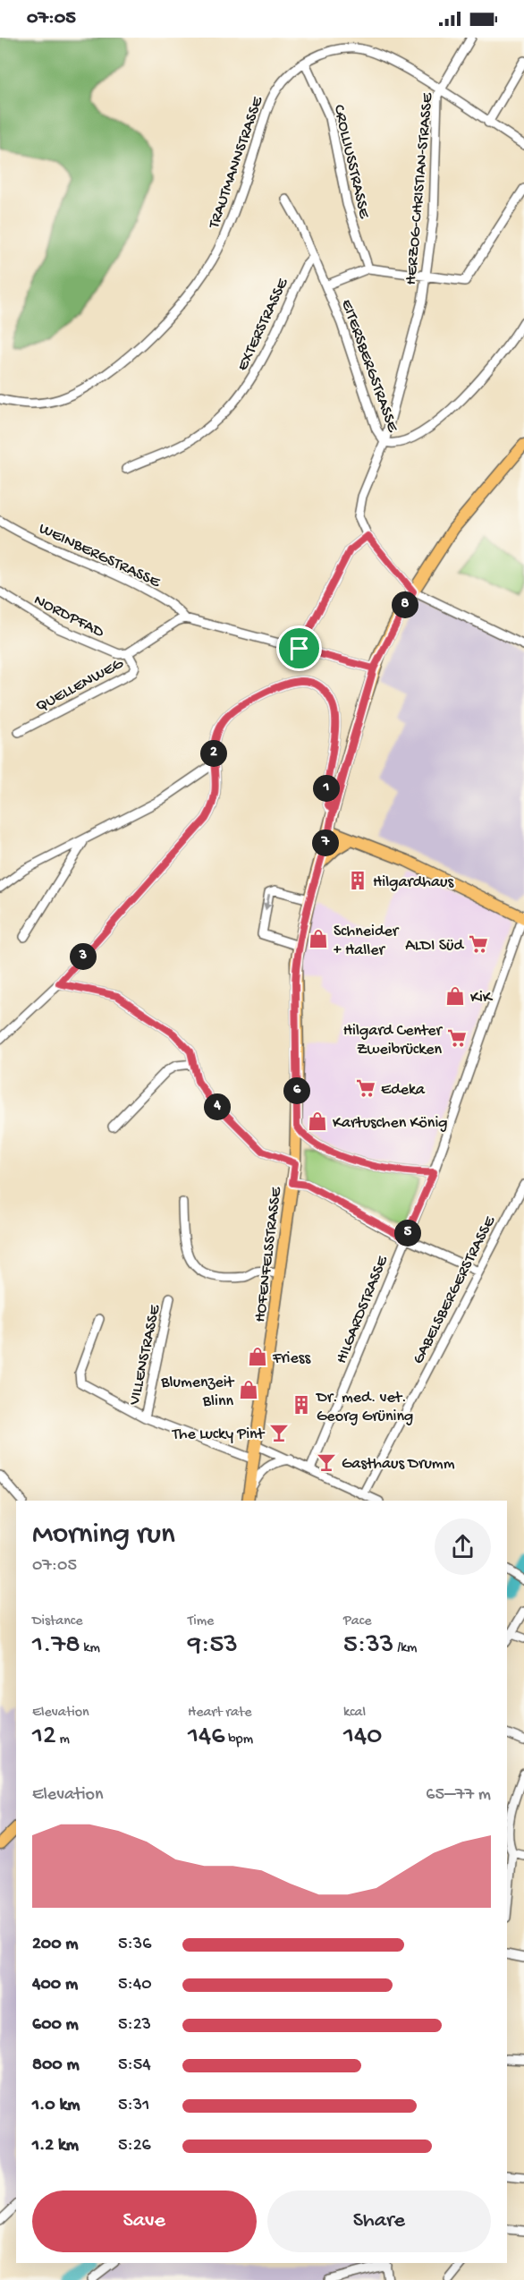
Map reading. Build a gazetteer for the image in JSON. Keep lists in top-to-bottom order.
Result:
{
  "streets": {
    "main road": ["HOFENFELSSTRASSE"],
    "street": [
      "CROLLIUSSTRASSE",
      "TRAUTMANNSTRASSE",
      "HERZOG-CHRISTIAN-STRASSE",
      "EXTERSTRASSE",
      "EITERSBERGSTRASSE",
      "WEINBERGSTRASSE",
      "NORDPFAD",
      "QUELLENWEG",
      "GABELSBERGERSTRASSE",
      "HILGARDSTRASSE",
      "VILLENSTRASSE"
    ]
  },
  "crossings": [
    ["CROLLIUSSTRASSE", "TRAUTMANNSTRASSE"],
    ["TRAUTMANNSTRASSE", "HERZOG-CHRISTIAN-STRASSE"],
    ["HERZOG-CHRISTIAN-STRASSE", "EITERSBERGSTRASSE"],
    ["EXTERSTRASSE", "EITERSBERGSTRASSE"],
    ["EITERSBERGSTRASSE", "HOFENFELSSTRASSE"],
    ["NORDPFAD", "QUELLENWEG"]
  ],
  "places": {
    "building": ["Hilgardhaus", "Dr. med. vet. Georg Grüning"],
    "shop": [
      "Schneider + Haller",
      "KiK",
      "Kartuschen König",
      "Friess",
      "Blumenzeit Blinn"
    ],
    "supermarket": ["ALDI Süd", "Hilgard Center Zweibrücken", "Edeka"],
    "bar": ["The Lucky Pint", "Gasthaus Drumm"]
  },
  "page": {
    "status": "07:05",
    "pins": [
      "8",
      "2",
      "1",
      "7",
      "3",
      "6",
      "4",
      "5"
    ],
    "heading": ["Morning run", "07:05"],
    "stats": [
      ["Distance", "1.78 km"],
      ["Time", "9:53"],
      ["Pace", "5:33 /km"],
      ["Elevation", "12 m"],
      ["Heart rate", "146 bpm"],
      ["kcal", "140"]
    ],
    "chart": ["Elevation", "65–77 m"],
    "list": [
      {
        "name": "200 m",
        "note": "5:36"
      },
      {
        "name": "400 m",
        "note": "5:40"
      },
      {
        "name": "600 m",
        "note": "5:23"
      },
      {
        "name": "800 m",
        "note": "5:54"
      },
      {
        "name": "1.0 km",
        "note": "5:31"
      },
      {
        "name": "1.2 km",
        "note": "5:26"
      }
    ],
    "buttons": ["Save", "Share"]
  }
}
